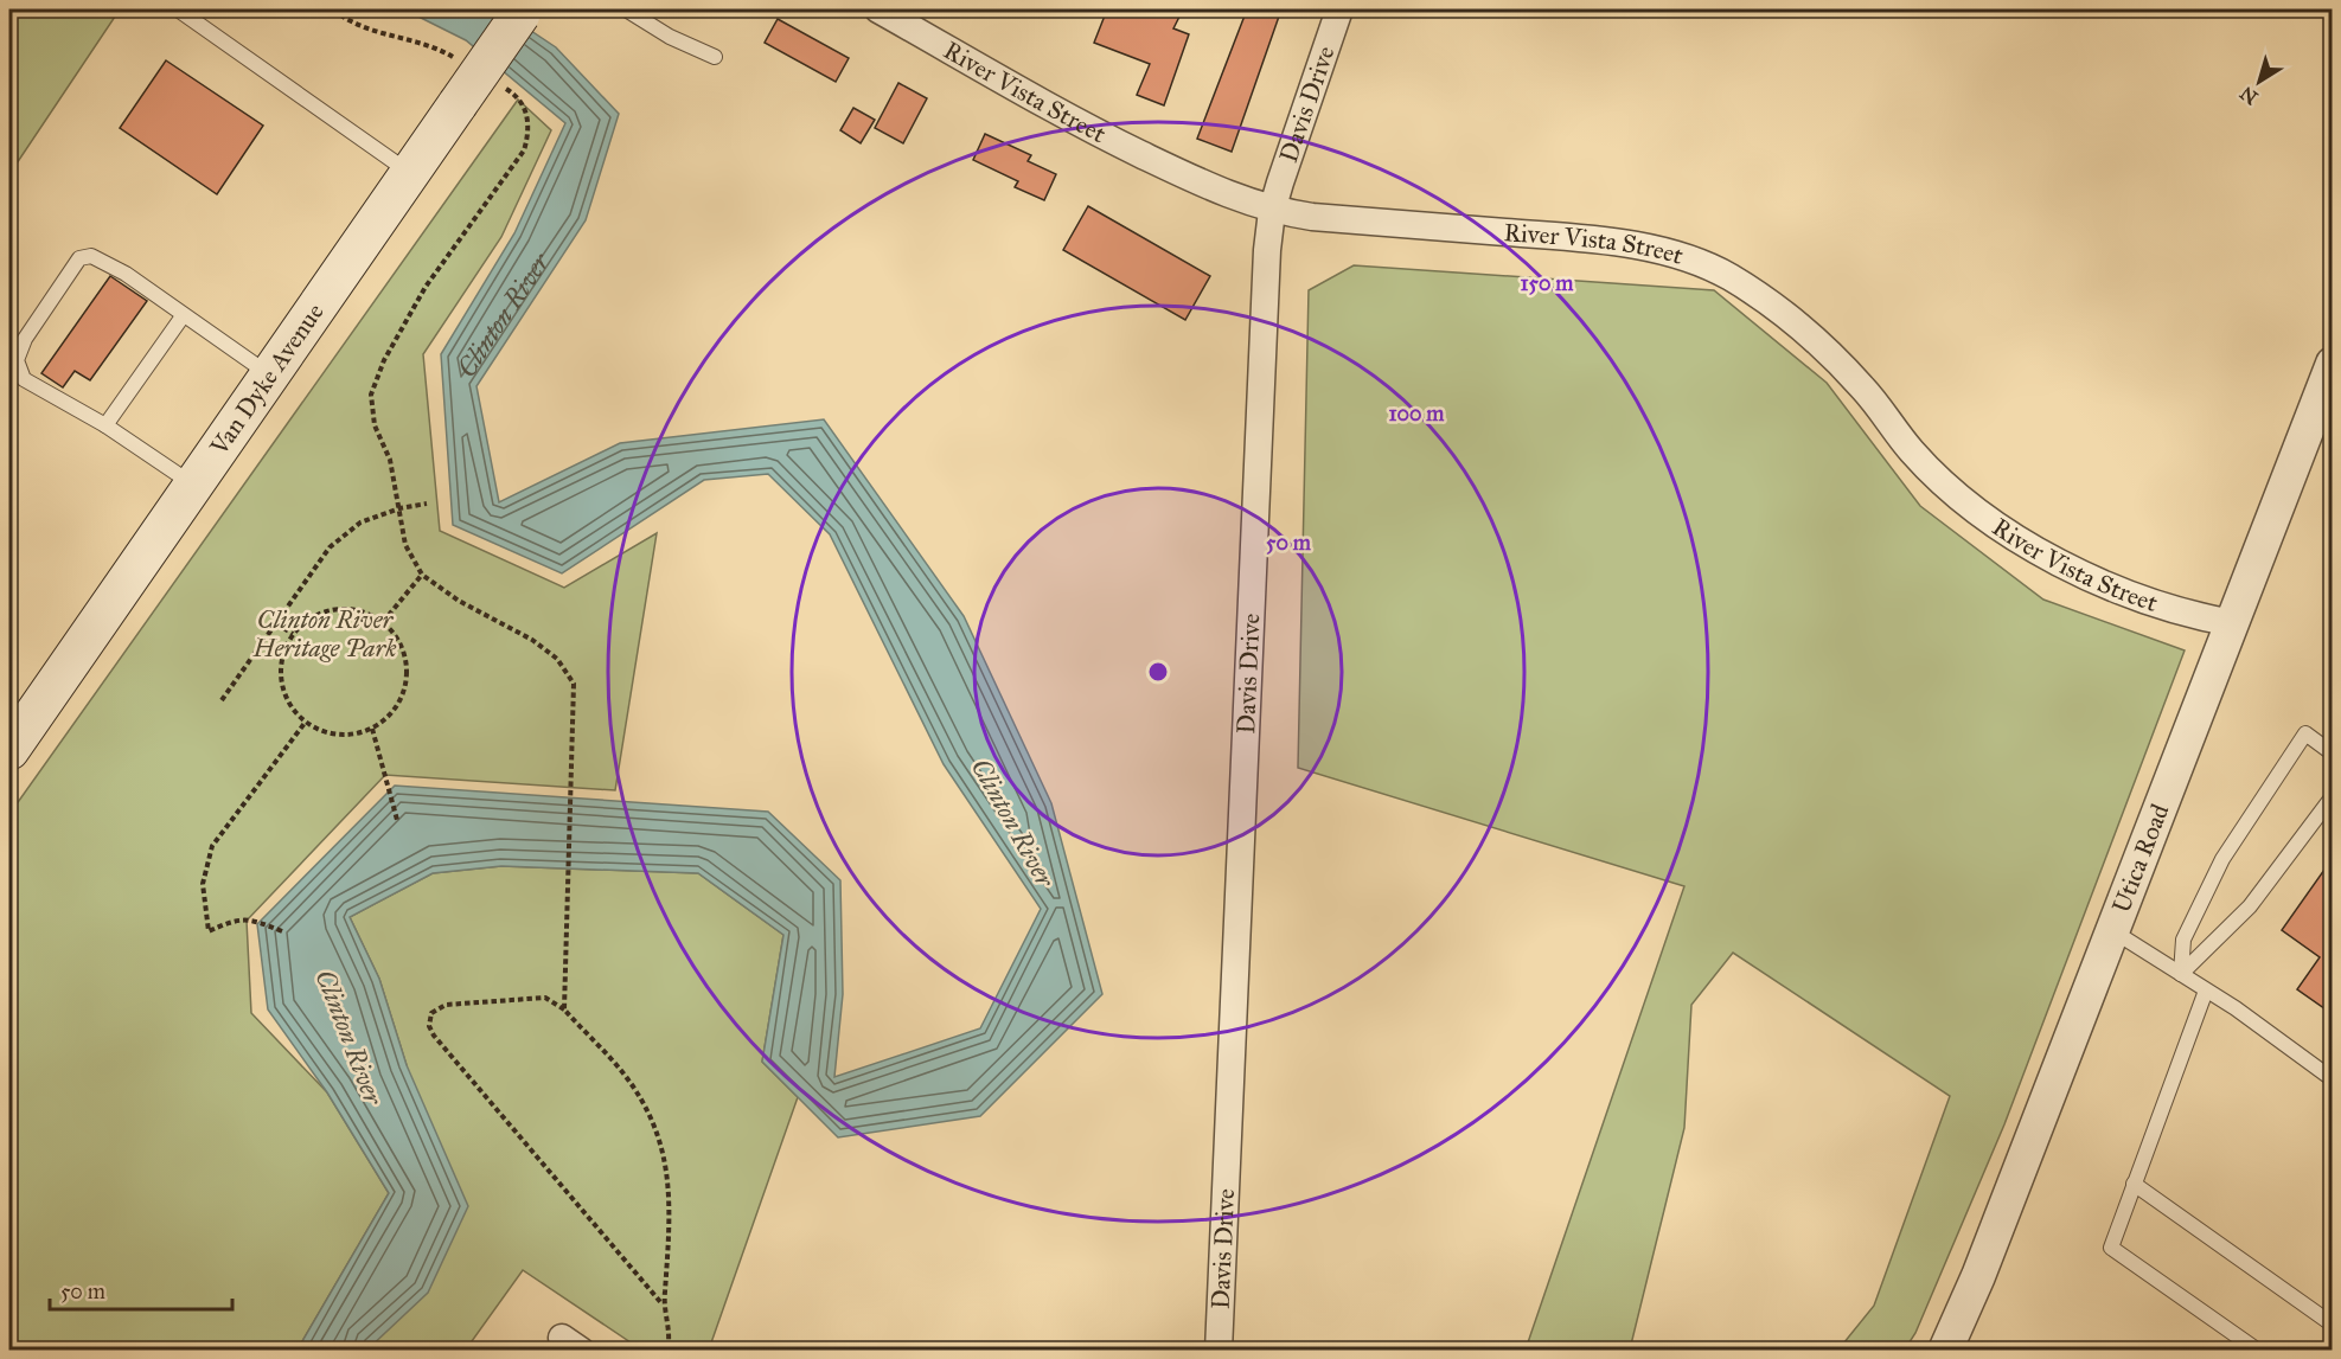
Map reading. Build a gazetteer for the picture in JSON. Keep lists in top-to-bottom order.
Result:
{
  "streets": {
    "main road": ["Van Dyke Avenue"],
    "street": ["River Vista Street", "Davis Drive", "Utica Road"]
  },
  "crossings": [
    ["River Vista Street", "Davis Drive"],
    ["River Vista Street", "Utica Road"]
  ],
  "water": ["Clinton River"],
  "parks": ["Clinton River Heritage Park"],
  "scale_bar": "50 m",
  "north": "bottom left",
  "rings": ["150 m", "100 m", "50 m"]
}
